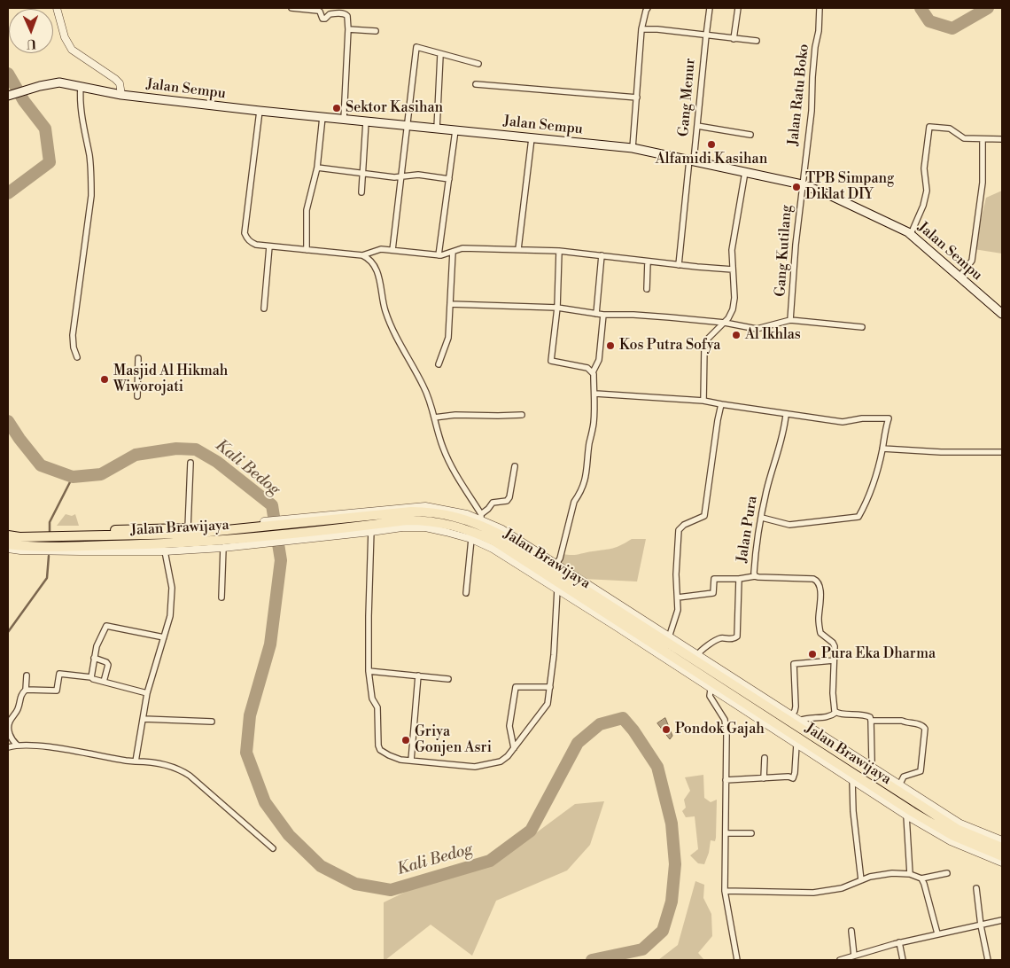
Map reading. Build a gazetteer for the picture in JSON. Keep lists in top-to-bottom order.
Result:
{
  "streets": {
    "highway": ["Jalan Brawijaya"],
    "main road": ["Jalan Sempu"],
    "street": [
      "Jalan Ratu Boko",
      "Gang Menur",
      "Gang Kutilang",
      "Jalan Pura"
    ]
  },
  "crossings": [
    ["Jalan Sempu", "Jalan Ratu Boko"],
    ["Jalan Sempu", "Gang Menur"],
    ["Jalan Sempu", "Gang Kutilang"],
    ["Jalan Ratu Boko", "Gang Kutilang"]
  ],
  "water": ["Kali Bedog"],
  "places": [
    "Sektor Kasihan",
    "Alfamidi Kasihan",
    "TPB Simpang Diklat DIY",
    "Al Ikhlas",
    "Kos Putra Sofya",
    "Masjid Al Hikmah Wiworojati",
    "Pura Eka Dharma",
    "Pondok Gajah",
    "Griya Gonjen Asri"
  ],
  "north": "bottom"
}
